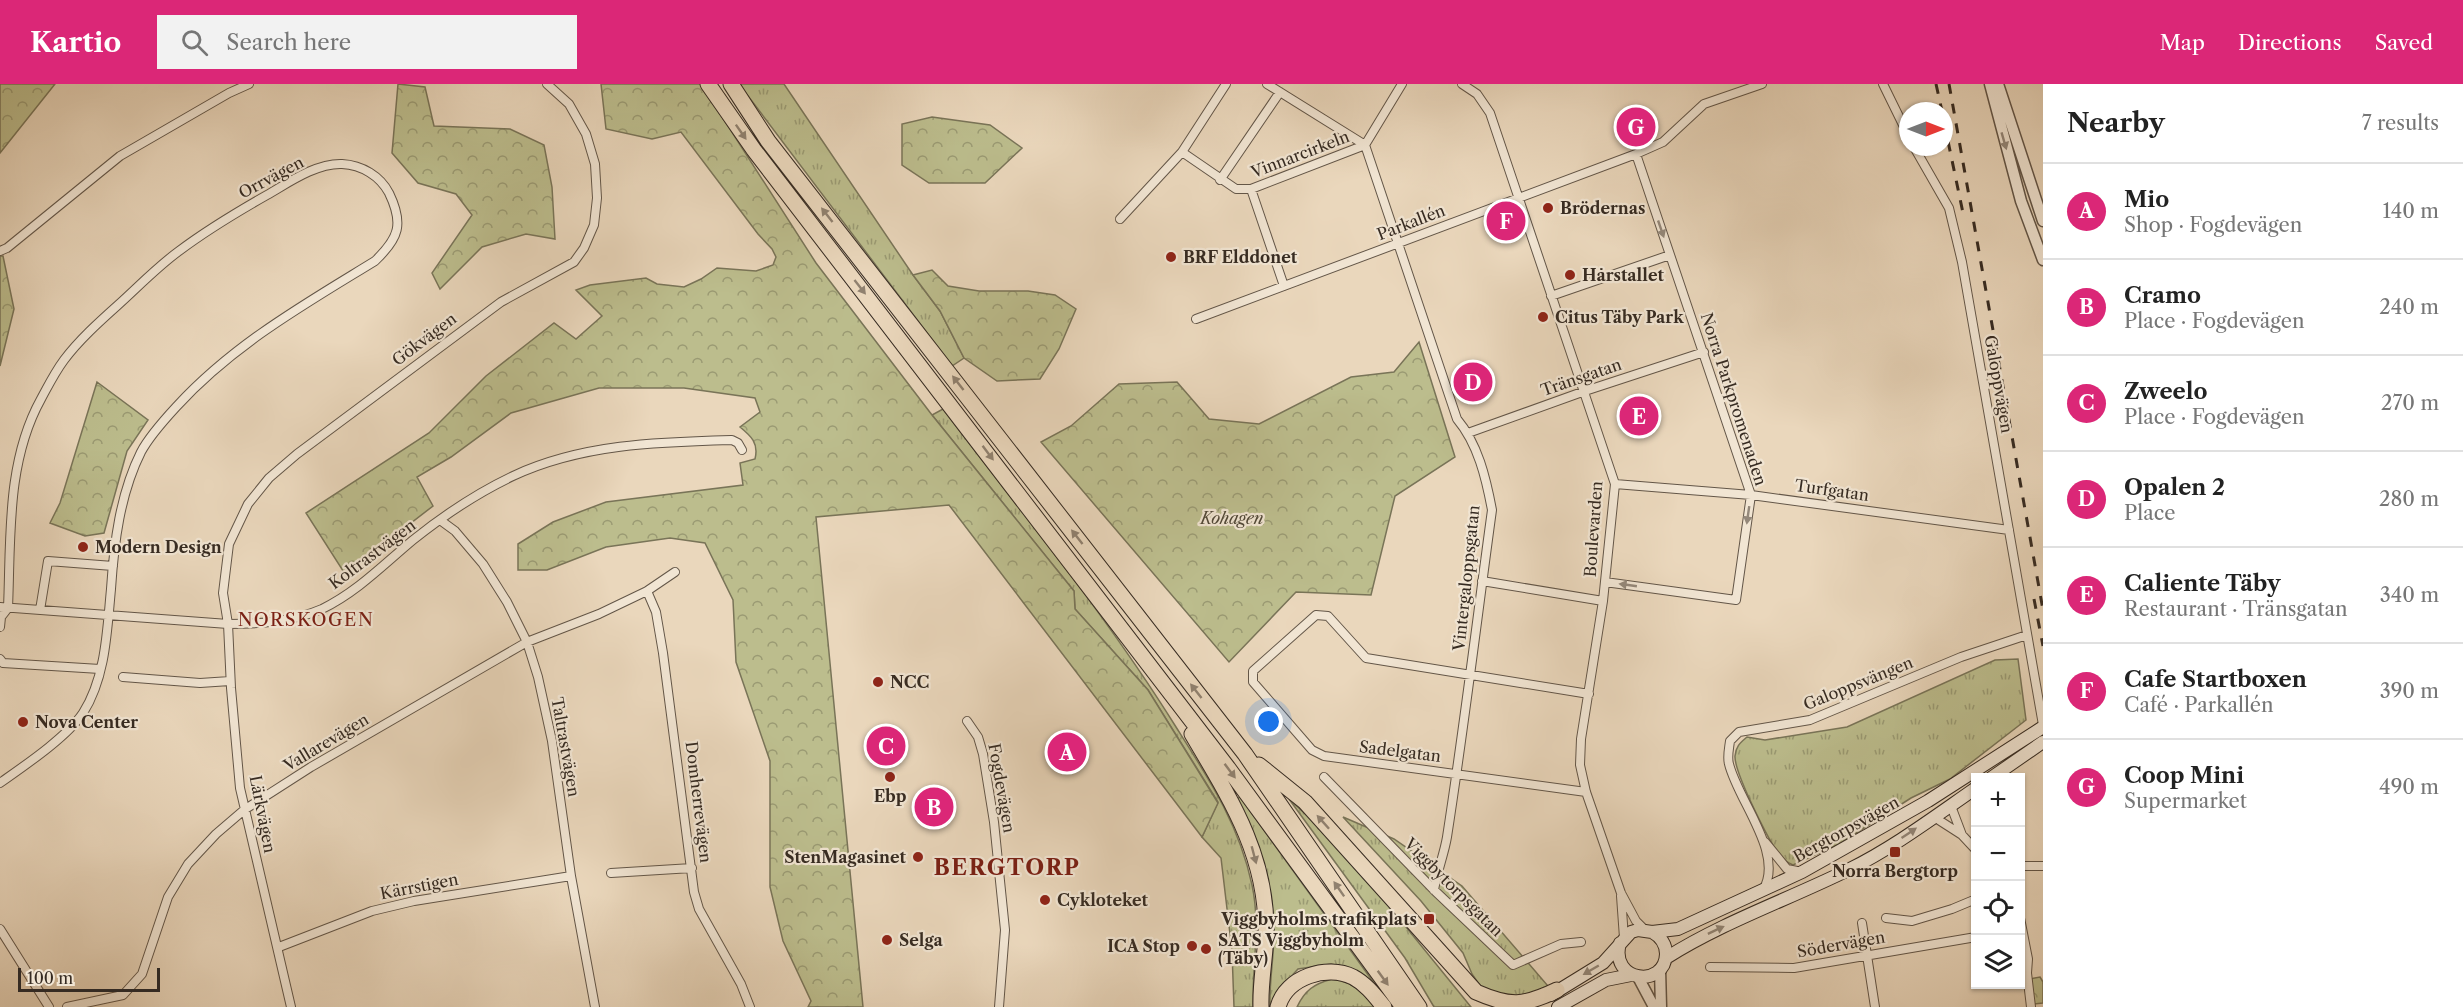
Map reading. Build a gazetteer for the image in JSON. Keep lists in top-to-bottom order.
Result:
{
  "streets": {
    "main road": ["Bergtorpsvägen"],
    "street": [
      "Vinnarcirkeln",
      "Orrvägen",
      "Parkallén",
      "Gökvägen",
      "Tränsgatan",
      "Galoppvägen",
      "Norra Parkpromenaden",
      "Turfgatan",
      "Boulevarden",
      "Koltrastvägen",
      "Vintergaloppsgatan",
      "Galoppsvängen",
      "Vallarevägen",
      "Taltrastvägen",
      "Sadelgatan",
      "Fogdevägen",
      "Domherrevägen",
      "Lärkvägen",
      "Kärrstigen",
      "Viggbytorpsgatan",
      "Södervägen"
    ]
  },
  "crossings": [
    ["Vinnarcirkeln", "Vintergaloppsgatan"],
    ["Orrvägen", "Koltrastvägen"],
    ["Parkallén", "Norra Parkpromenaden"],
    ["Parkallén", "Boulevarden"],
    ["Parkallén", "Vintergaloppsgatan"],
    ["Gökvägen", "Koltrastvägen"],
    ["Gökvägen", "Lärkvägen"],
    ["Tränsgatan", "Norra Parkpromenaden"],
    ["Tränsgatan", "Boulevarden"],
    ["Tränsgatan", "Vintergaloppsgatan"],
    ["Galoppvägen", "Turfgatan"],
    ["Galoppvägen", "Galoppsvängen"],
    ["Norra Parkpromenaden", "Turfgatan"],
    ["Norra Parkpromenaden", "Boulevarden"],
    ["Turfgatan", "Boulevarden"],
    ["Boulevarden", "Sadelgatan"],
    ["Boulevarden", "Bergtorpsvägen"],
    ["Koltrastvägen", "Taltrastvägen"],
    ["Koltrastvägen", "Lärkvägen"],
    ["Vintergaloppsgatan", "Sadelgatan"],
    ["Vintergaloppsgatan", "Viggbytorpsgatan"],
    ["Galoppsvängen", "Bergtorpsvägen"],
    ["Vallarevägen", "Taltrastvägen"],
    ["Vallarevägen", "Domherrevägen"],
    ["Vallarevägen", "Lärkvägen"],
    ["Taltrastvägen", "Kärrstigen"],
    ["Lärkvägen", "Kärrstigen"]
  ],
  "districts": ["NORSKOGEN", "BERGTORP"],
  "parks": ["Kohagen"],
  "places": {
    "other": [
      "Brödernas",
      "BRF Elddonet",
      "Hårstallet",
      "Citus Täby Park",
      "Modern Design",
      "NCC",
      "Nova Center",
      "Ebp",
      "StenMagasinet",
      "Cykloteket",
      "Selga",
      "ICA Stop",
      "SATS Viggbyholm (Täby)"
    ],
    "transit": ["Norra Bergtorp", "Viggbyholms trafikplats"]
  },
  "scale_bar": "100 m",
  "north": "right",
  "page": {
    "header": "Kartio",
    "search": "Search here",
    "nav": ["Map", "Directions", "Saved"],
    "heading": ["Nearby", "7 results"],
    "pins": [
      "G",
      "F",
      "D",
      "E",
      "C",
      "A",
      "B"
    ],
    "list": [
      {
        "mark": "A",
        "name": "Mio",
        "note": "Shop · Fogdevägen",
        "value": "140 m"
      },
      {
        "mark": "B",
        "name": "Cramo",
        "note": "Place · Fogdevägen",
        "value": "240 m"
      },
      {
        "mark": "C",
        "name": "Zweelo",
        "note": "Place · Fogdevägen",
        "value": "270 m"
      },
      {
        "mark": "D",
        "name": "Opalen 2",
        "note": "Place",
        "value": "280 m"
      },
      {
        "mark": "E",
        "name": "Caliente Täby",
        "note": "Restaurant · Tränsgatan",
        "value": "340 m"
      },
      {
        "mark": "F",
        "name": "Cafe Startboxen",
        "note": "Café · Parkallén",
        "value": "390 m"
      },
      {
        "mark": "G",
        "name": "Coop Mini",
        "note": "Supermarket",
        "value": "490 m"
      }
    ],
    "map_buttons": ["+", "−"],
    "scale": "100 m"
  }
}
